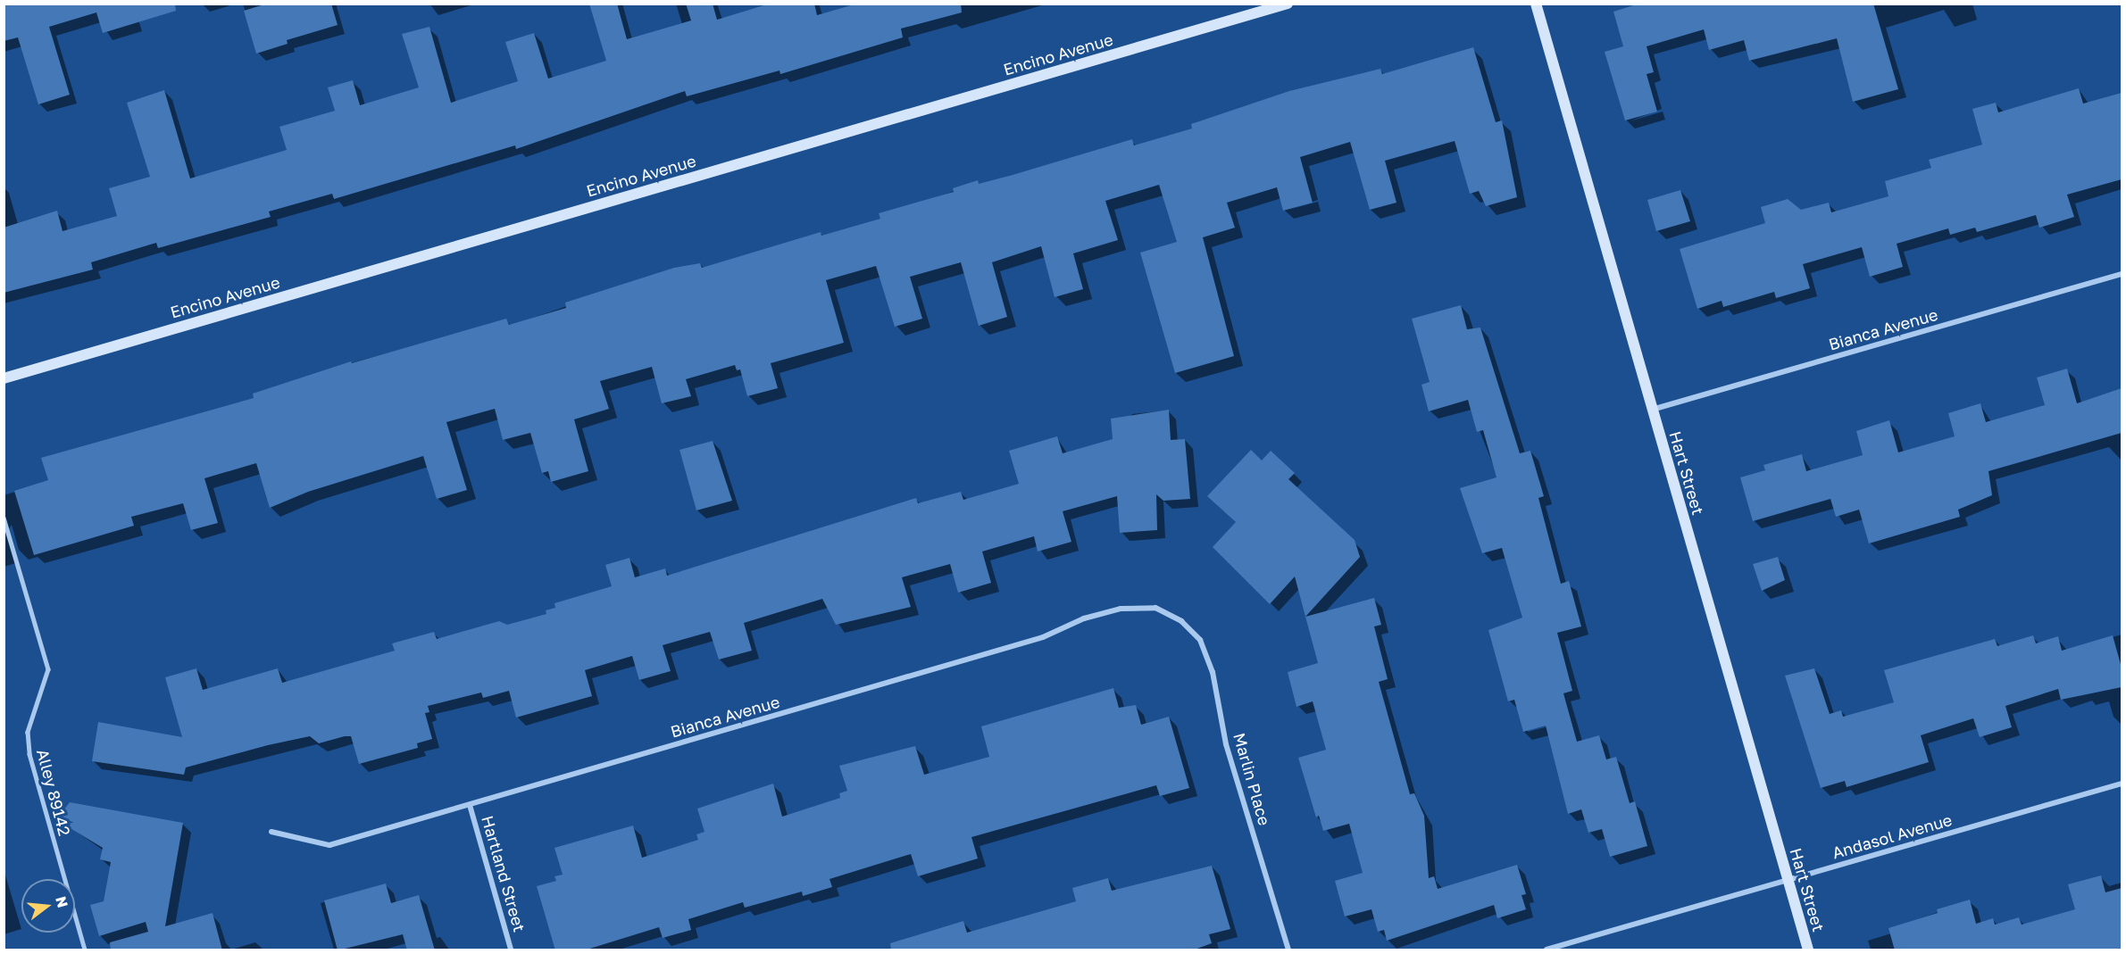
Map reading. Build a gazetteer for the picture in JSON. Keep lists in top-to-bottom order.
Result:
{
  "streets": {
    "street": [
      "Encino Avenue",
      "Bianca Avenue",
      "Hart Street",
      "Marlin Place",
      "Andasol Avenue",
      "Hartland Street"
    ],
    "lane": ["Alley 89142"]
  },
  "crossings": [
    ["Bianca Avenue", "Hart Street"],
    ["Bianca Avenue", "Marlin Place"],
    ["Bianca Avenue", "Hartland Street"],
    ["Hart Street", "Andasol Avenue"]
  ],
  "north": "right"
}
